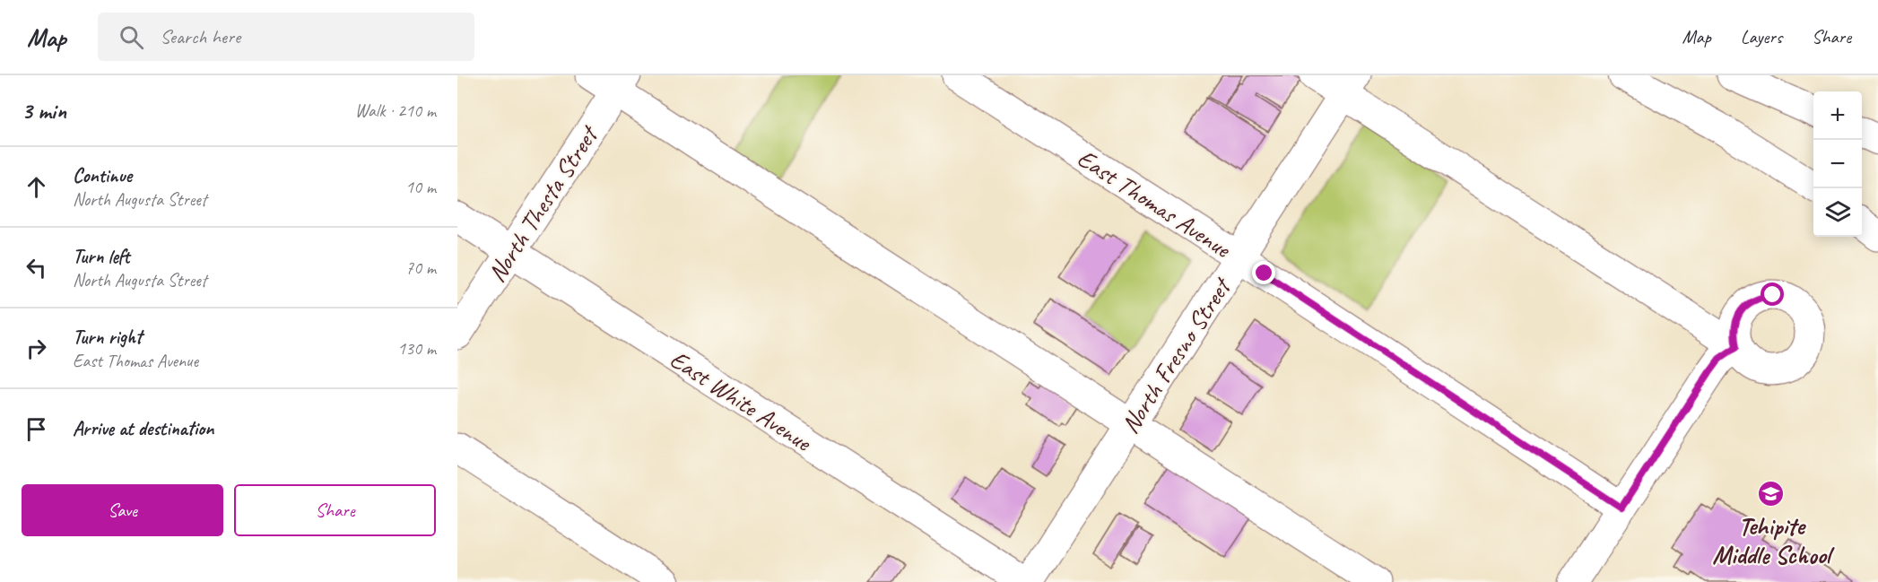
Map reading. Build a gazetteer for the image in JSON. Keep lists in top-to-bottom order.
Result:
{
  "streets": {
    "main road": [
      "East Thomas Avenue",
      "North Thesta Street",
      "North Fresno Street",
      "East White Avenue"
    ]
  },
  "crossings": [
    ["East Thomas Avenue", "North Fresno Street"],
    ["North Thesta Street", "East White Avenue"]
  ],
  "places": {
    "school or university": ["Tehipite Middle School"]
  },
  "page": {
    "header": "Map",
    "search": "Search here",
    "nav": ["Map", "Layers", "Share"],
    "heading": ["3 min", "Walk · 210 m"],
    "map_buttons": ["+", "−"],
    "list": [
      ["Continue", "North Augusta Street", "10 m"],
      ["Turn left", "North Augusta Street", "70 m"],
      ["Turn right", "East Thomas Avenue", "130 m"],
      "Arrive at destination"
    ],
    "buttons": ["Save", "Share"]
  }
}
